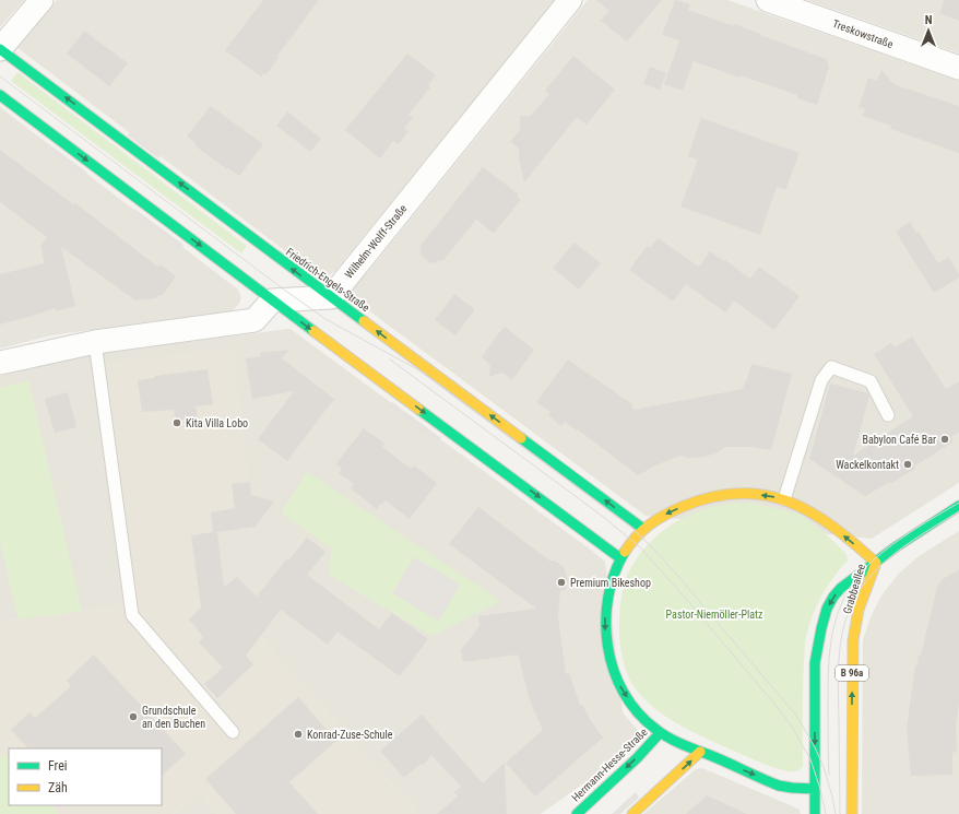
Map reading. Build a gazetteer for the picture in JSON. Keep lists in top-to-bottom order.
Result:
{
  "streets": {
    "main road": [
      "Friedrich-Engels-Straße",
      "Grabbeallee",
      "B 96a",
      "Hermann-Hesse-Straße"
    ],
    "street": ["Treskowstraße", "Wilhelm-Wolff-Straße"]
  },
  "crossings": [
    ["Wilhelm-Wolff-Straße", "Friedrich-Engels-Straße"],
    ["Grabbeallee", "B 96a"]
  ],
  "parks": ["Pastor-Niemöller-Platz"],
  "places": [
    "Kita Villa Lobo",
    "Babylon Café Bar",
    "Wackelkontakt",
    "Premium Bikeshop",
    "Grundschule an den Buchen",
    "Konrad-Zuse-Schule"
  ],
  "legend": ["Frei", "Zäh"],
  "north": "top"
}
